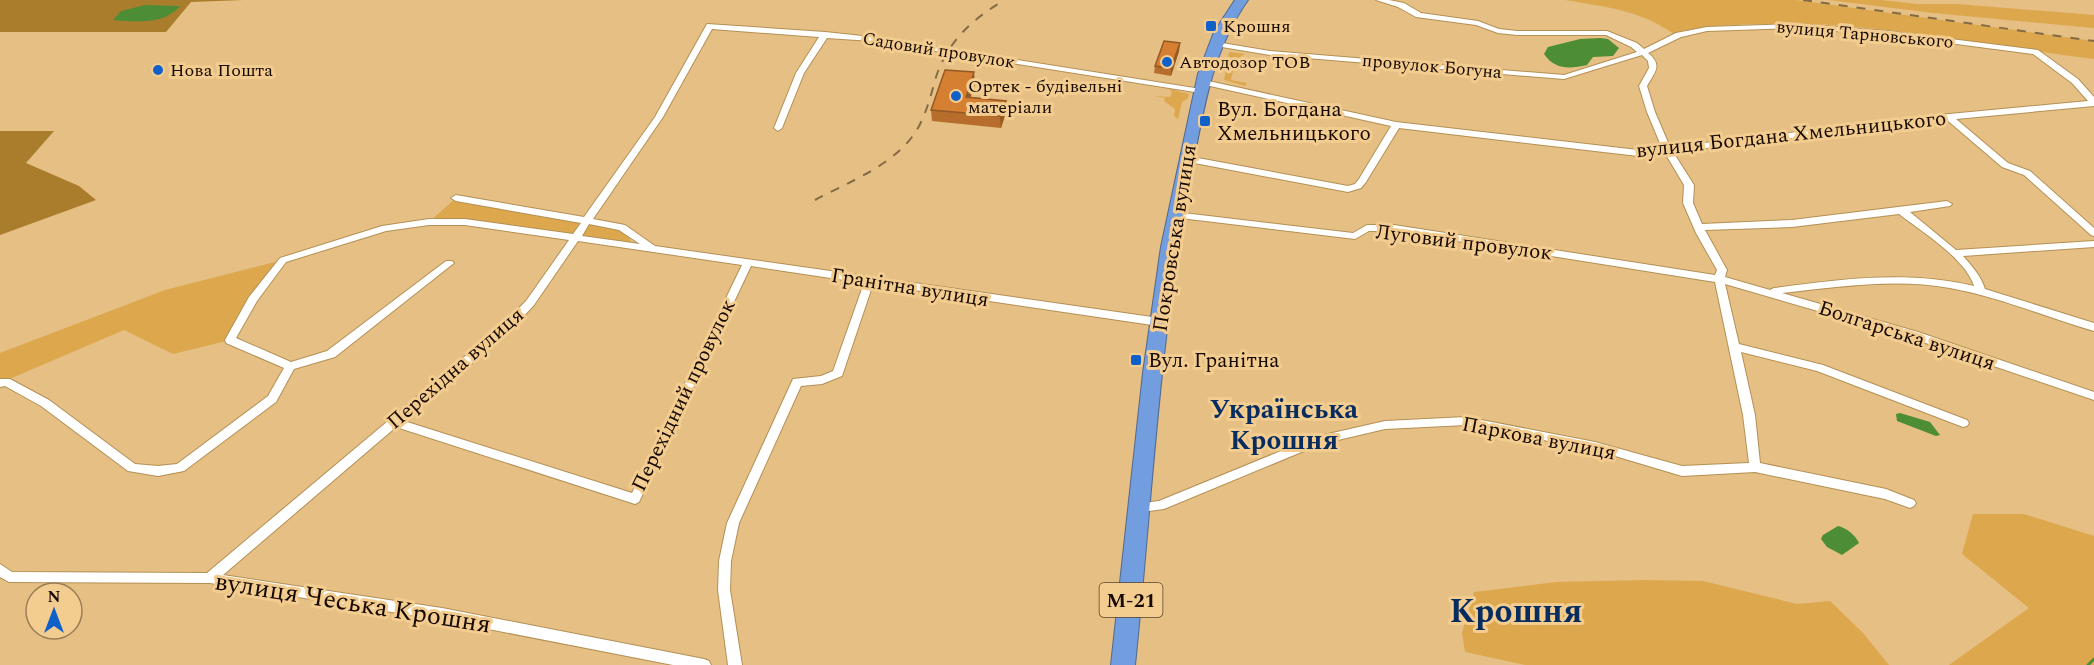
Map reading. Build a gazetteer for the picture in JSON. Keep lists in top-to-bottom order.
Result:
{
  "streets": {
    "highway": ["Покровська вулиця", "М-21"],
    "street": [
      "вулиця Тарновського",
      "Садовий провулок",
      "провулок Богуна",
      "вулиця Богдана Хмельницького",
      "Луговий провулок",
      "Гранітна вулиця",
      "Болгарська вулиця",
      "Перехідна вулиця",
      "Перехідний провулок",
      "Паркова вулиця",
      "вулиця Чеська Крошня"
    ]
  },
  "crossings": [
    ["вулиця Тарновського", "провулок Богуна"],
    ["вулиця Тарновського", "вулиця Богдана Хмельницького"],
    ["Садовий провулок", "вулиця Богдана Хмельницького"],
    ["Садовий провулок", "Покровська вулиця"],
    ["Садовий провулок", "Перехідна вулиця"],
    ["провулок Богуна", "Покровська вулиця"],
    ["вулиця Богдана Хмельницького", "Покровська вулиця"],
    ["Покровська вулиця", "Луговий провулок"],
    ["Покровська вулиця", "Гранітна вулиця"],
    ["Покровська вулиця", "Паркова вулиця"],
    ["Луговий провулок", "Болгарська вулиця"],
    ["Гранітна вулиця", "Перехідна вулиця"],
    ["Гранітна вулиця", "Перехідний провулок"],
    ["Перехідна вулиця", "Перехідний провулок"],
    ["Перехідна вулиця", "вулиця Чеська Крошня"]
  ],
  "districts": ["Українська Крошня", "Крошня"],
  "places": {
    "transit": ["Крошня", "Вул. Богдана Хмельницького", "Вул. Гранітна"],
    "other": ["Автодозор ТОВ", "Нова Пошта", "Ортек - будівельні матеріали"]
  },
  "north": "top"
}
